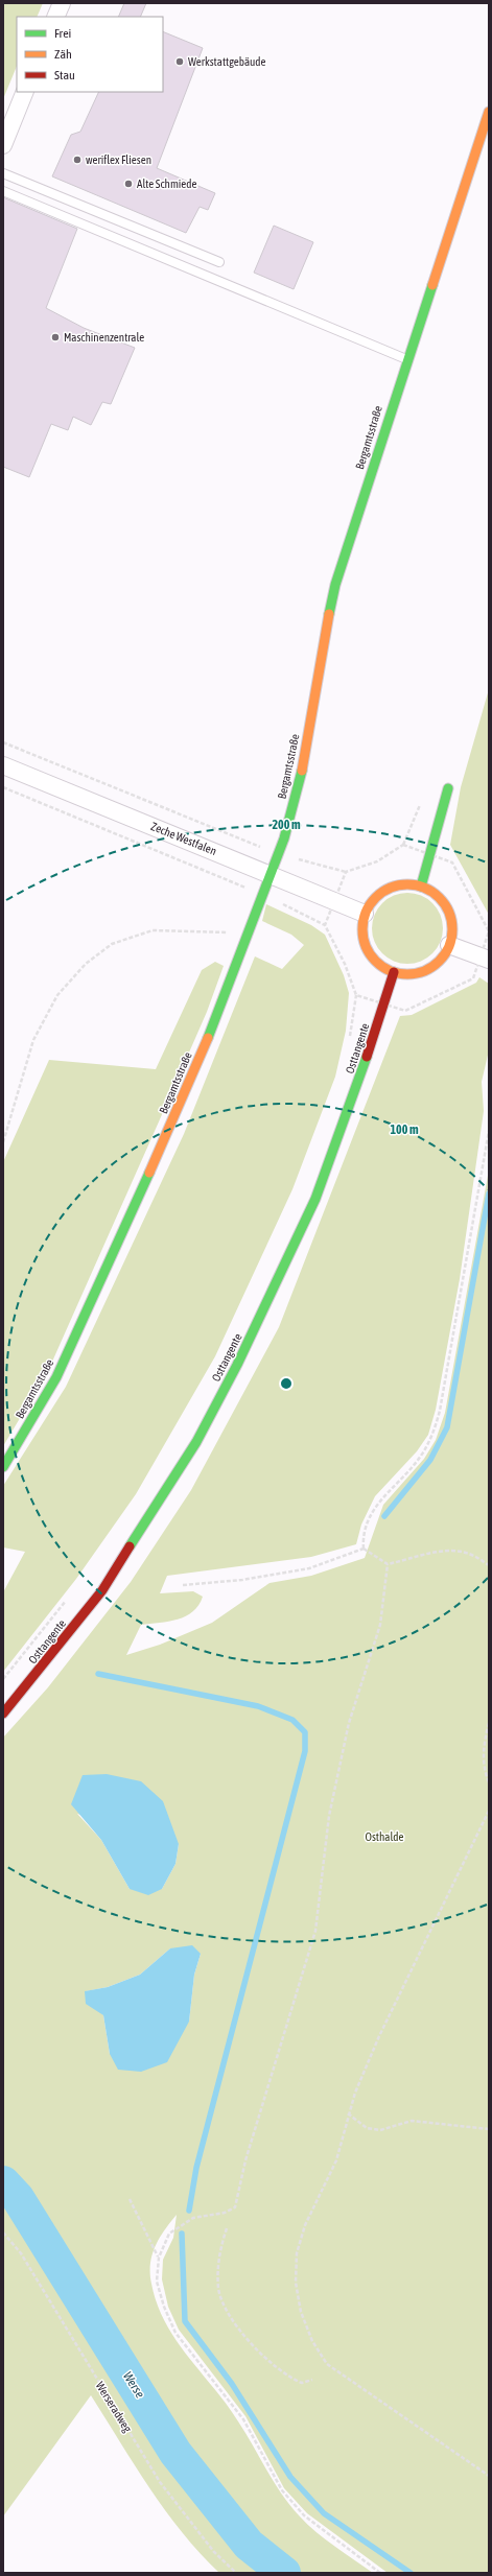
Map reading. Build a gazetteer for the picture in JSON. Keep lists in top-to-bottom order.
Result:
{
  "streets": {
    "street": ["Bergamtsstraße", "Zeche Westfalen", "Osttangente"],
    "path": ["Werseradweg"]
  },
  "crossings": [
    ["Bergamtsstraße", "Zeche Westfalen"],
    ["Zeche Westfalen", "Osttangente"]
  ],
  "water": ["Werse"],
  "parks": ["Osthalde"],
  "places": [
    "Werkstattgebäude",
    "weriflex Fliesen",
    "Alte Schmiede",
    "Maschinenzentrale"
  ],
  "legend": ["Frei", "Zäh", "Stau"],
  "rings": ["200 m", "100 m"]
}
